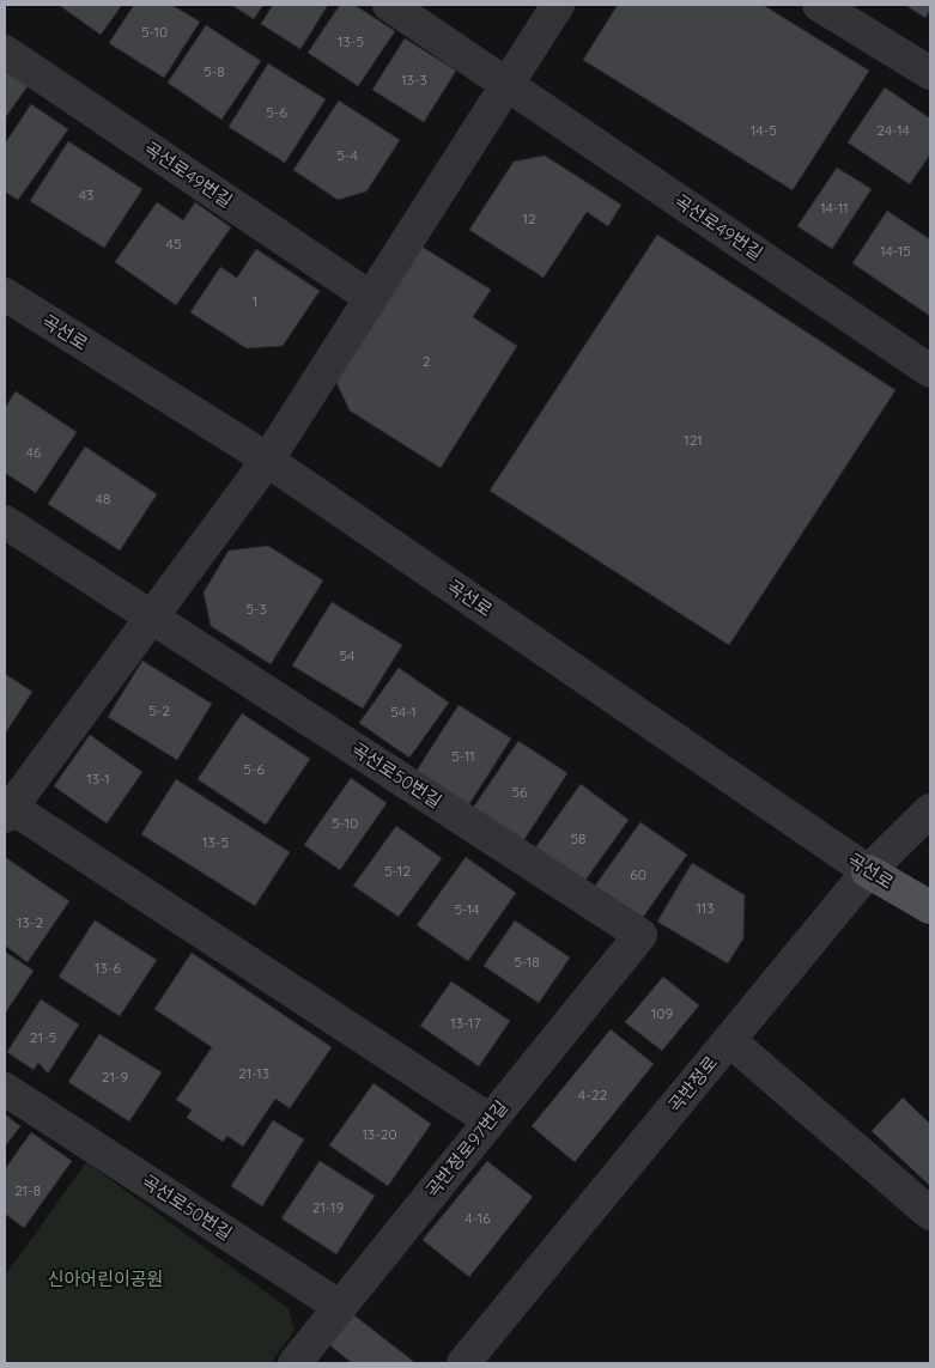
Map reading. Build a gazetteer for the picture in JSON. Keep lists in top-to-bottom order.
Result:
{
  "streets": {
    "main road": ["곡선로"],
    "street": [
      "곡선로49번길",
      "곡선로50번길",
      "곡반정로",
      "곡반정로97번길"
    ]
  },
  "crossings": [
    ["곡선로", "곡반정로"],
    ["곡선로50번길", "곡반정로97번길"]
  ],
  "parks": ["신아어린이공원"],
  "house_numbers": [
    "5-10",
    "13-5",
    "5-8",
    "13-3",
    "5-6",
    "14-5",
    "24-14",
    "5-4",
    "43",
    "14-11",
    "12",
    "45",
    "14-15",
    "1",
    "2",
    "121",
    "46",
    "48",
    "5-3",
    "54",
    "5-2",
    "54-1",
    "5-11",
    "5-6",
    "13-1",
    "56",
    "5-10",
    "58",
    "13-5",
    "5-12",
    "60",
    "113",
    "5-14",
    "13-2",
    "5-18",
    "13-6",
    "109",
    "13-17",
    "21-5",
    "21-13",
    "21-9",
    "4-22",
    "13-20",
    "21-8",
    "21-19",
    "4-16"
  ]
}
